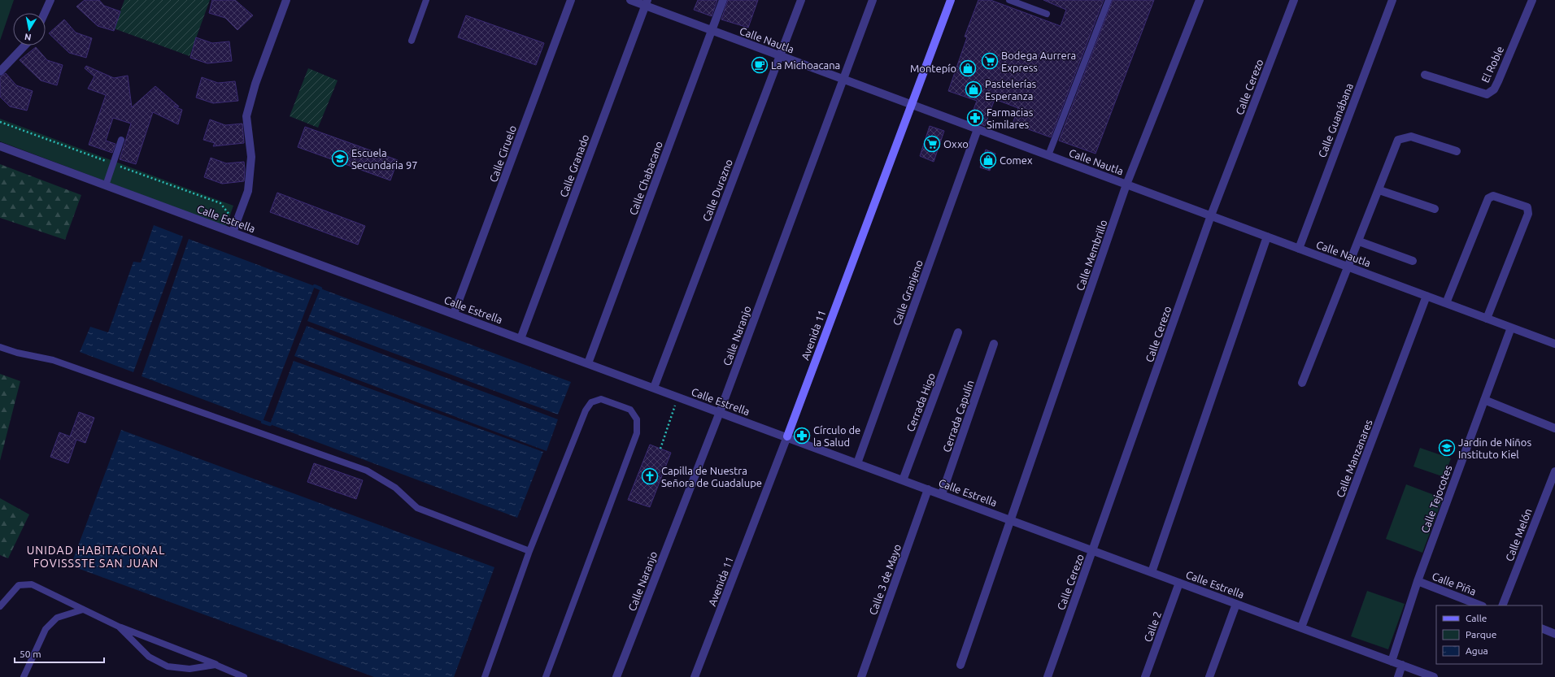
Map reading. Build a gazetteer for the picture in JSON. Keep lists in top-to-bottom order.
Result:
{
  "streets": {
    "street": [
      "Calle Nautla",
      "El Roble",
      "Calle Cerezo",
      "Calle Guanábana",
      "Calle Ciruelo",
      "Calle Granado",
      "Calle Chabacano",
      "Calle Durazno",
      "Calle Estrella",
      "Calle Membrillo",
      "Calle Granjeno",
      "Avenida 11",
      "Calle Naranjo",
      "Cerrada Higo",
      "Cerrada Capulín",
      "Calle Manzanares",
      "Calle Tejocotes",
      "Calle Melón",
      "Calle 3 de Mayo",
      "Calle Piña",
      "Calle 2"
    ]
  },
  "crossings": [
    ["Calle Nautla", "Calle Cerezo"],
    ["Calle Nautla", "Calle Guanábana"],
    ["Calle Nautla", "Calle Granado"],
    ["Calle Nautla", "Calle Chabacano"],
    ["Calle Nautla", "Calle Durazno"],
    ["Calle Nautla", "Calle Membrillo"],
    ["Calle Nautla", "Calle Granjeno"],
    ["Calle Nautla", "Avenida 11"],
    ["Calle Nautla", "Calle Naranjo"],
    ["Calle Nautla", "Calle Manzanares"],
    ["Calle Nautla", "Calle Tejocotes"],
    ["Calle Cerezo", "Calle Estrella"],
    ["Calle Ciruelo", "Calle Estrella"],
    ["Calle Granado", "Calle Estrella"],
    ["Calle Chabacano", "Calle Estrella"],
    ["Calle Durazno", "Calle Estrella"],
    ["Calle Estrella", "Calle Membrillo"],
    ["Calle Estrella", "Calle Granjeno"],
    ["Calle Estrella", "Avenida 11"],
    ["Calle Estrella", "Calle Naranjo"],
    ["Calle Estrella", "Cerrada Higo"],
    ["Calle Estrella", "Cerrada Capulín"],
    ["Calle Estrella", "Calle Manzanares"],
    ["Calle Estrella", "Calle Tejocotes"],
    ["Calle Estrella", "Calle 3 de Mayo"],
    ["Calle Estrella", "Calle 2"],
    ["Calle Tejocotes", "Calle Piña"]
  ],
  "districts": ["UNIDAD HABITACIONAL FOVISSSTE SAN JUAN"],
  "places": {
    "supermarket": ["Bodega Aurrera Express", "Oxxo"],
    "cafe": ["La Michoacana"],
    "shop": ["Montepío", "Pastelerías Esperanza", "Comex"],
    "pharmacy": ["Farmacias Similares", "Círculo de la Salud"],
    "school or university": ["Escuela Secundaria 97", "Jardin de Niños Instituto Kiel"],
    "church": ["Capilla de Nuestra Señora de Guadalupe"]
  },
  "legend": ["Calle", "Parque", "Agua"],
  "scale_bar": "50 m",
  "north": "bottom"
}
